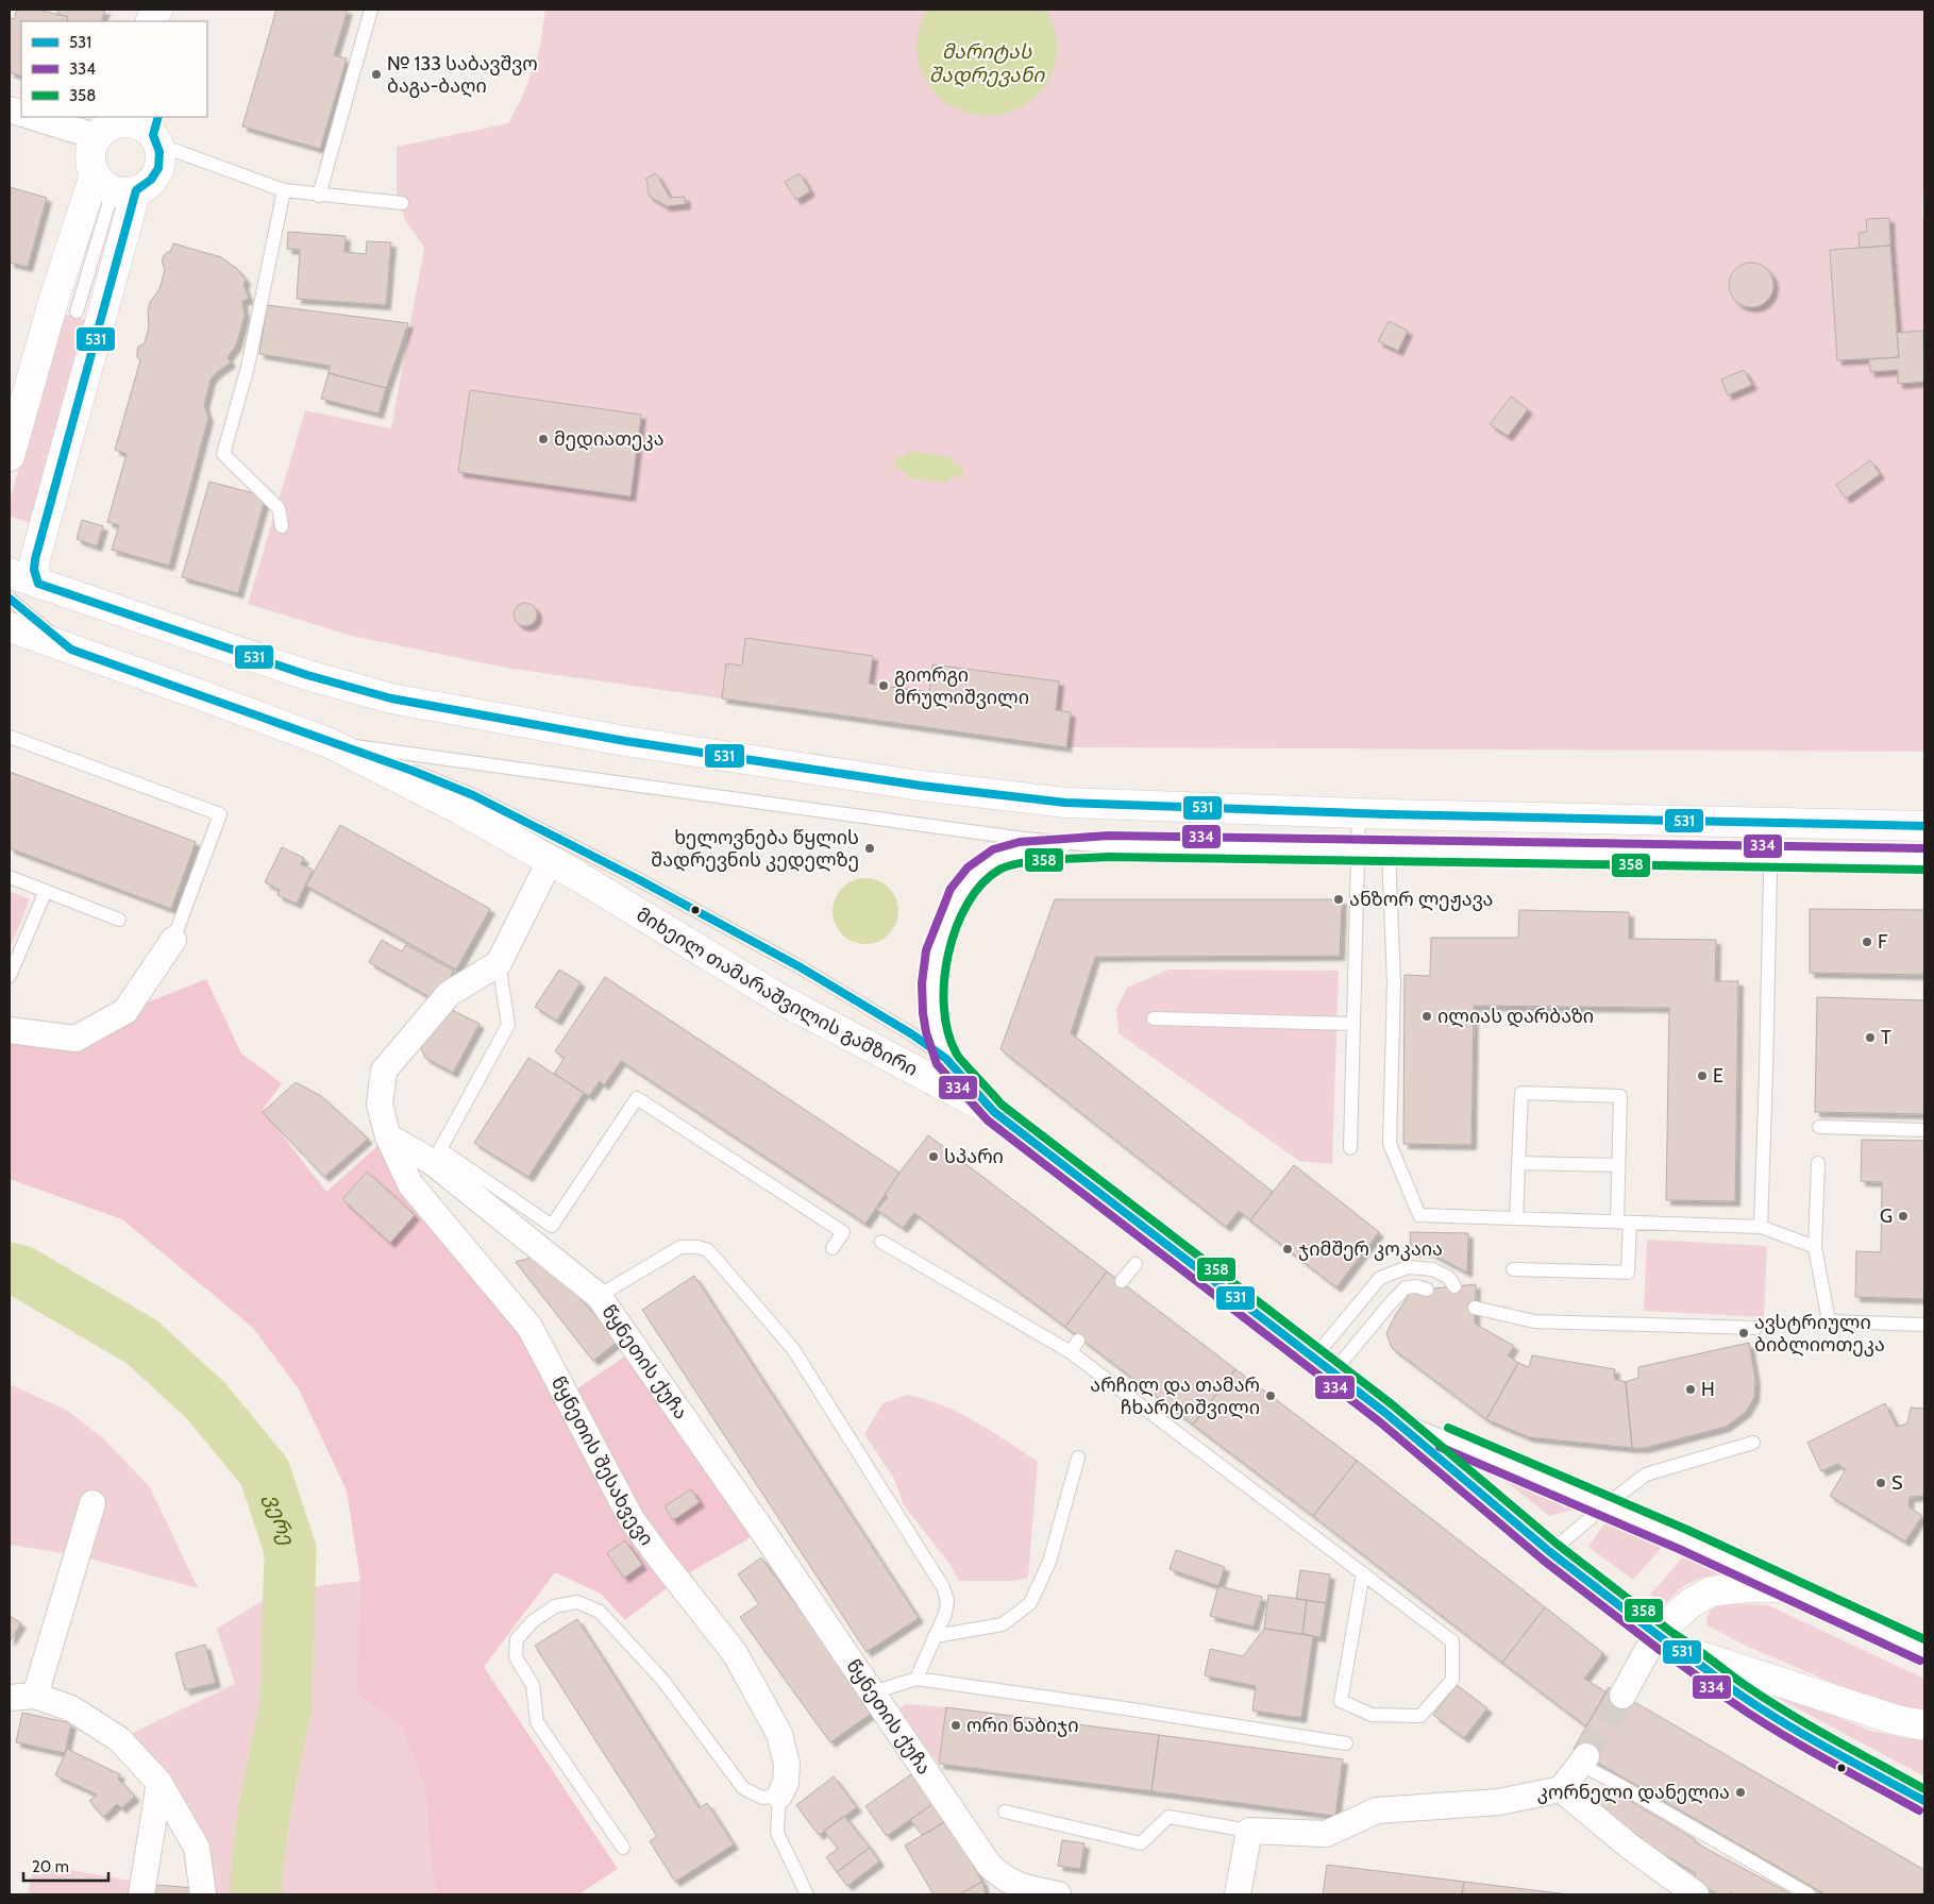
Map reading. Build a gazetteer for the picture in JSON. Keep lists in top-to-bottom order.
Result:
{
  "streets": {
    "main road": ["მიხეილ თამარაშვილის გამზირი"],
    "street": ["წყნეთის ქუჩა", "წყნეთის შესახვევი"]
  },
  "crossings": [
    ["წყნეთის ქუჩა", "წყნეთის შესახვევი"]
  ],
  "water": ["მარიტას შადრევანი", "ვერე"],
  "places": [
    "№ 133 საბავშვო ბაგა-ბაღი",
    "მედიათეკა",
    "გიორგი მრულიშვილი",
    "ხელოვნება წყლის შადრევნის კედელზე",
    "ანზორ ლეჟავა",
    "F",
    "ილიას დარბაზი",
    "T",
    "E",
    "სპარი",
    "G",
    "ჯიმშერ კოკაია",
    "ავსტრიული ბიბლიოთეკა",
    "H",
    "არჩილ და თამარ ჩხარტიშვილი",
    "S",
    "ორი ნაბიჯი",
    "კორნელი დანელია"
  ],
  "lines": ["transit line 531", "transit line 334", "transit line 358"],
  "legend": ["531", "334", "358"],
  "scale_bar": "20 m"
}
